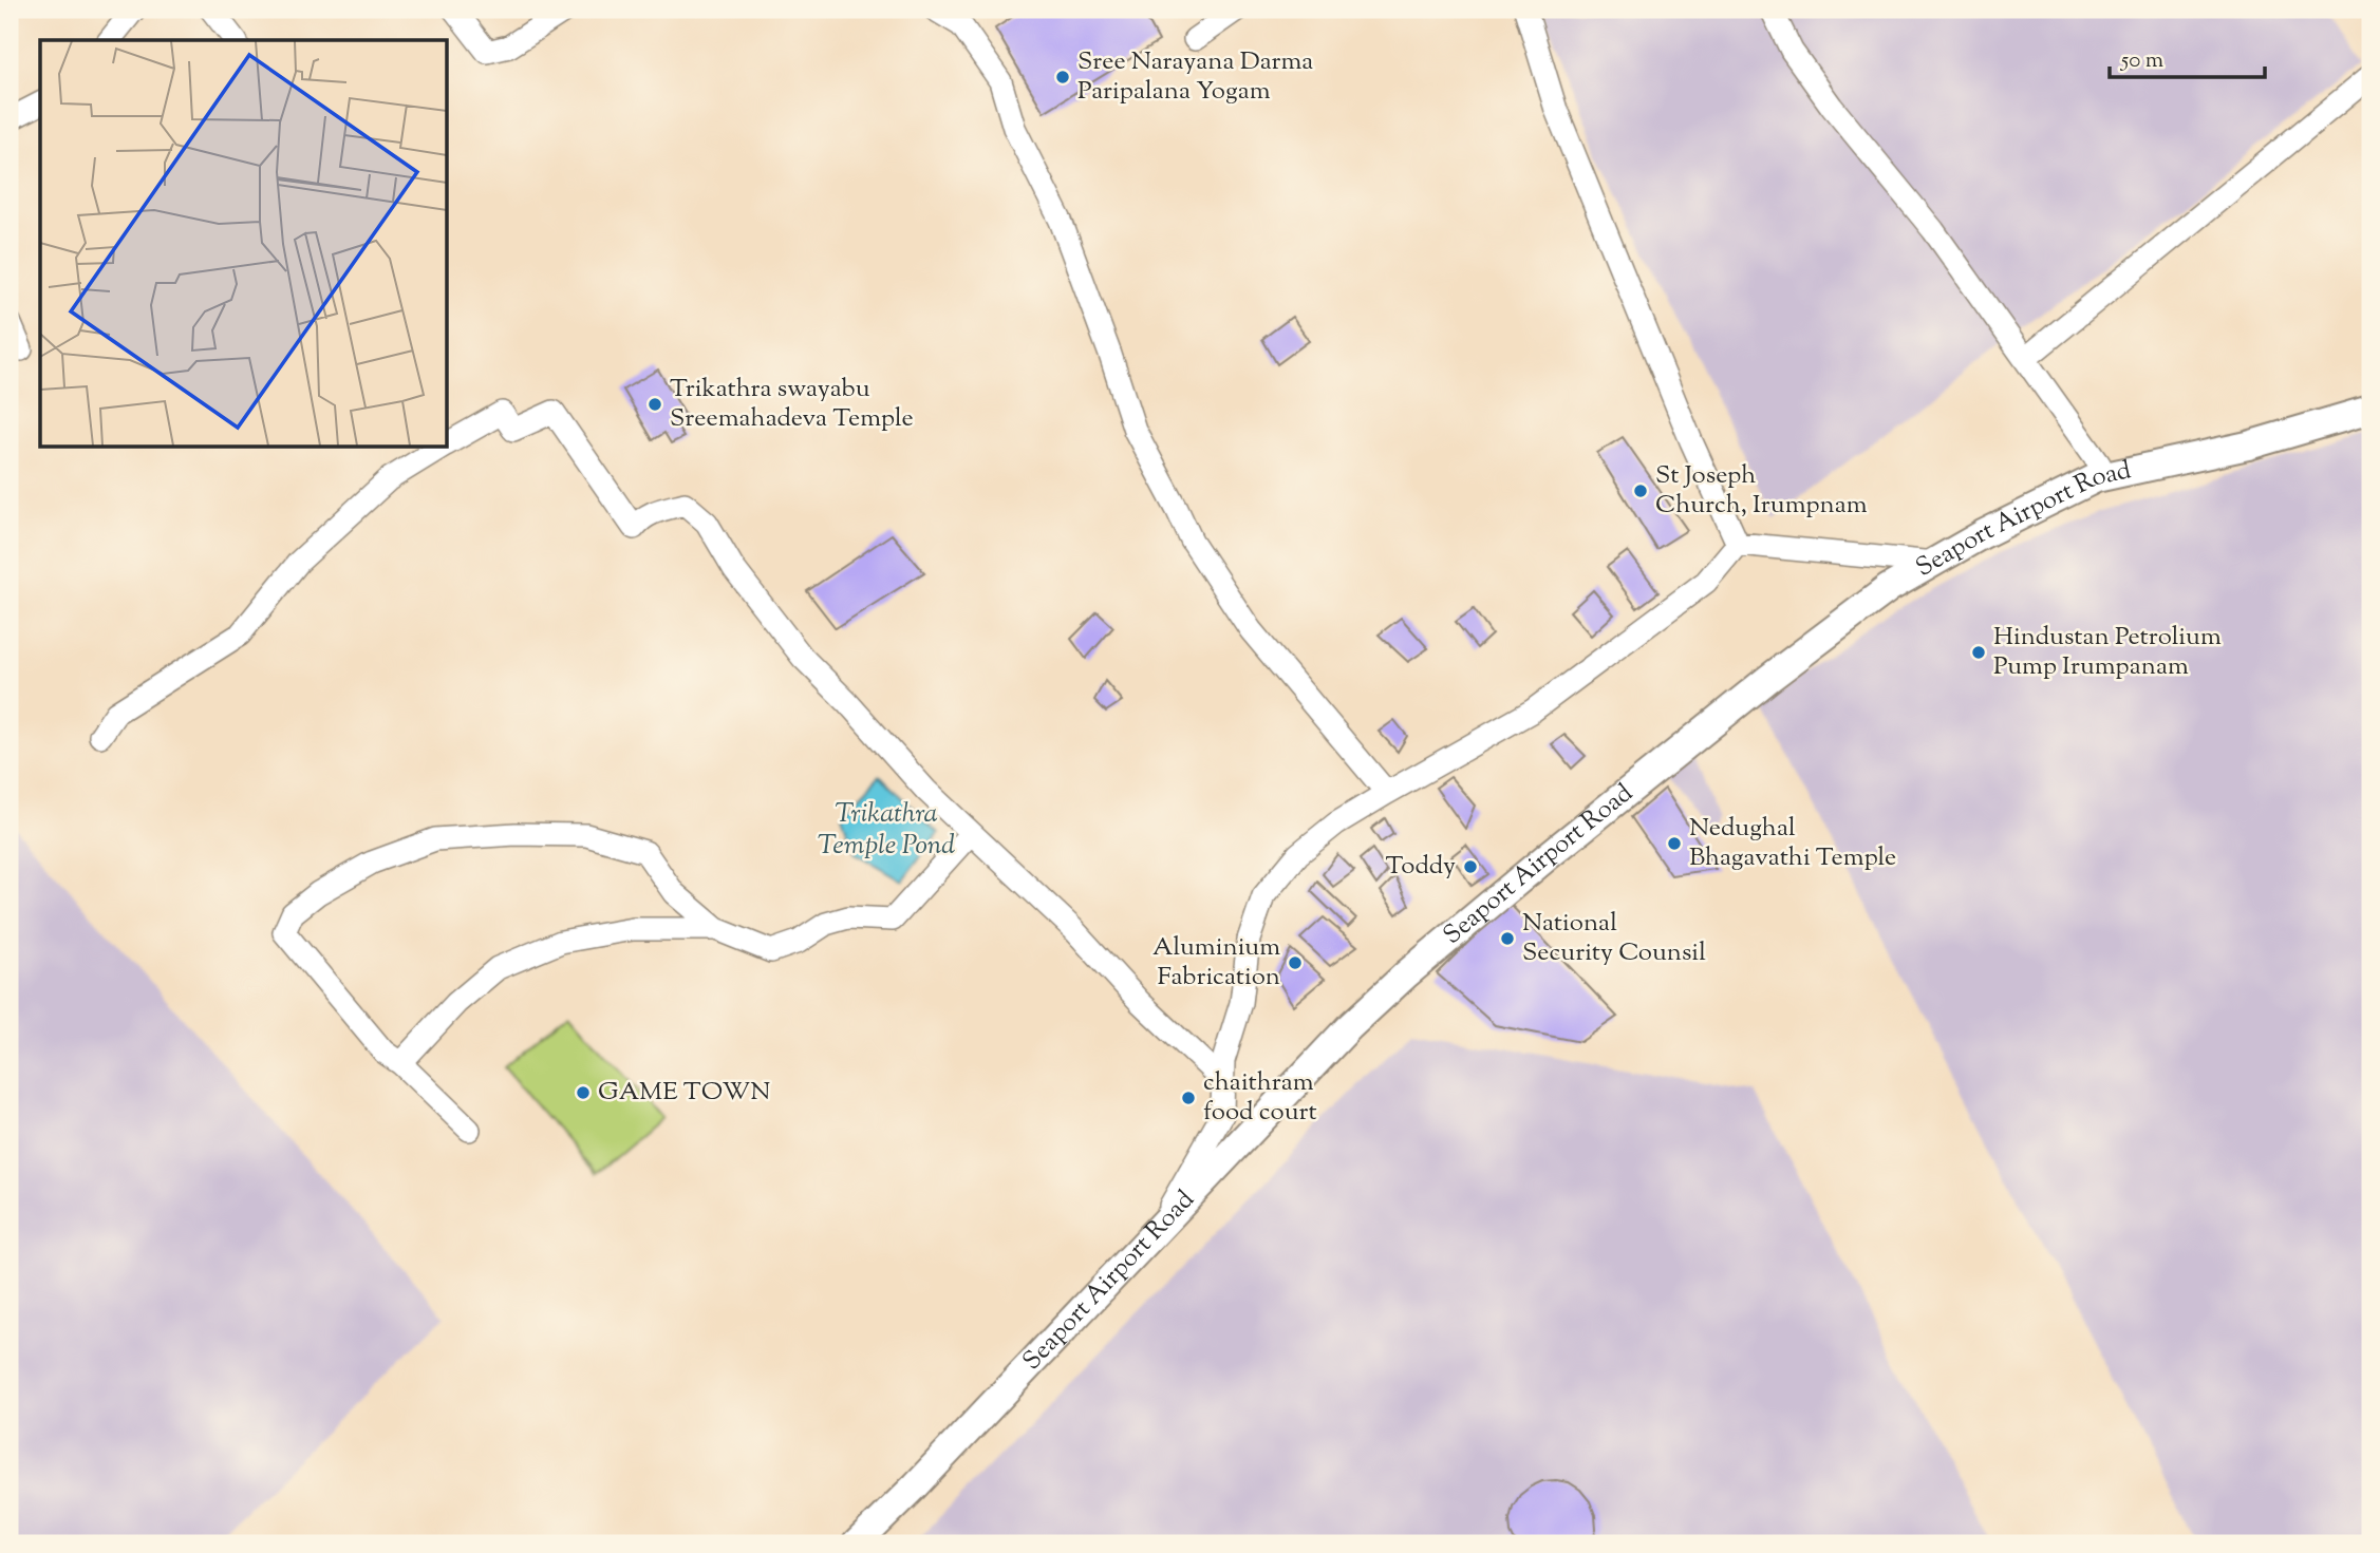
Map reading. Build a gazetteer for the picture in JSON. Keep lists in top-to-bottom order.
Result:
{
  "streets": {
    "main road": ["Seaport Airport Road"]
  },
  "water": ["Trikathra Temple Pond"],
  "places": [
    "Sree Narayana Darma Paripalana Yogam",
    "Trikathra swayabu Sreemahadeva Temple",
    "St Joseph Church, Irumpnam",
    "Hindustan Petrolium Pump Irumpanam",
    "Nedughal Bhagavathi Temple",
    "Toddy",
    "National Security Counsil",
    "Aluminium Fabrication",
    "GAME TOWN",
    "chaithram food court"
  ],
  "scale_bar": "50 m"
}
